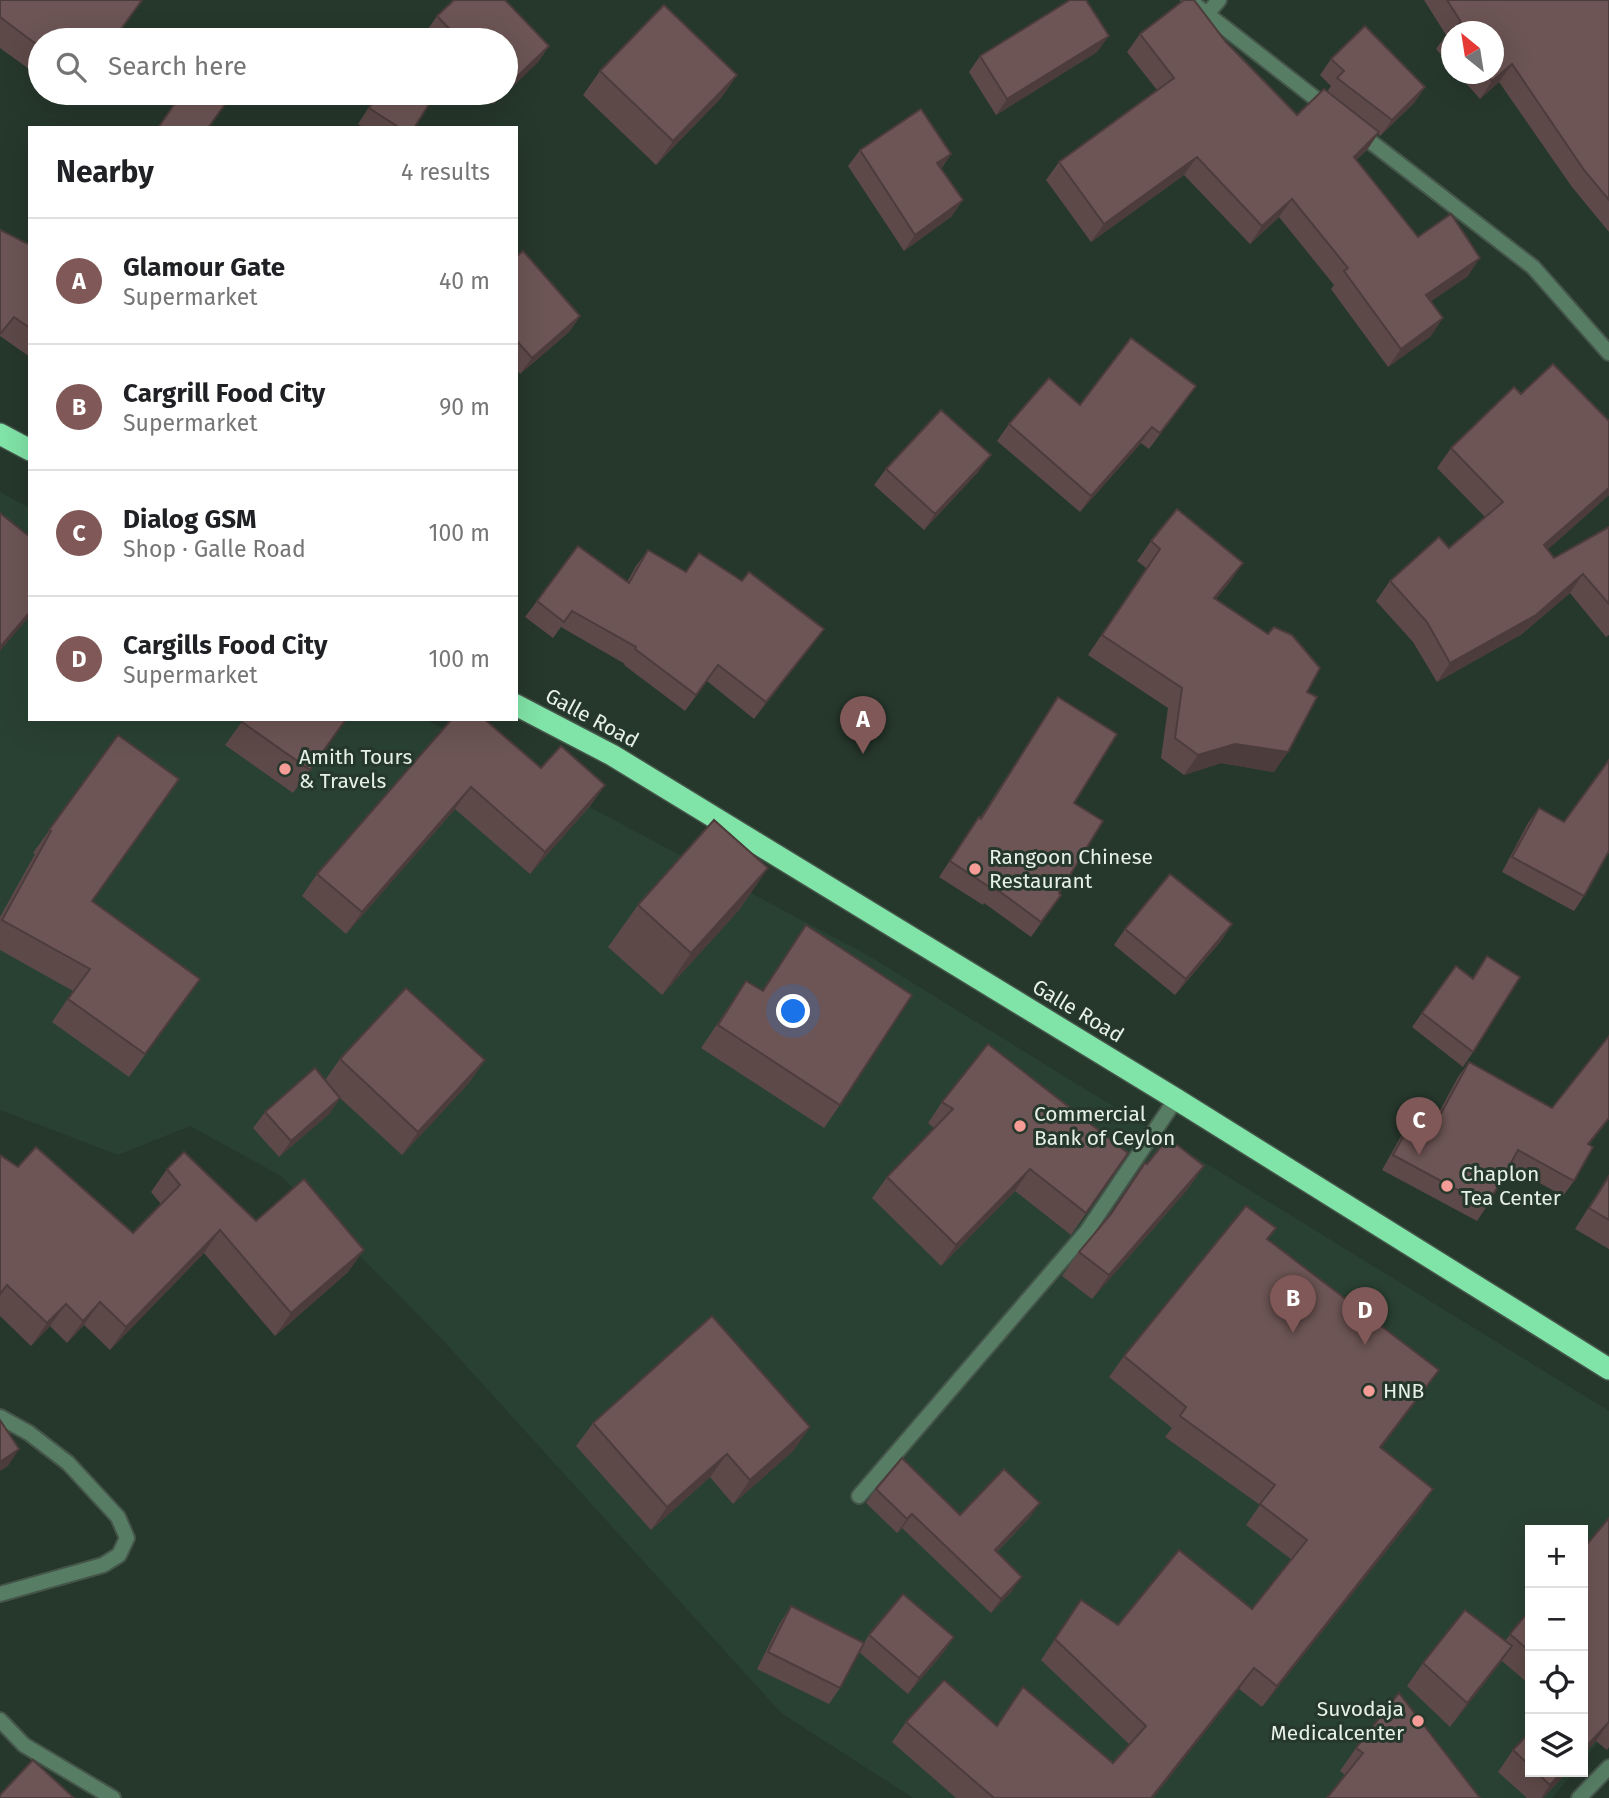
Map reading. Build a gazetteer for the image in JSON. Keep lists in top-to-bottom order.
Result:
{
  "streets": {
    "highway": ["Galle Road"]
  },
  "places": [
    "Amith Tours & Travels",
    "Rangoon Chinese Restaurant",
    "Commercial Bank of Ceylon",
    "Chaplon Tea Center",
    "HNB",
    "Suvodaja Medicalcenter"
  ],
  "north": "top left",
  "page": {
    "search": "Search here",
    "heading": ["Nearby", "4 results"],
    "list": [
      {
        "mark": "A",
        "name": "Glamour Gate",
        "note": "Supermarket",
        "value": "40 m"
      },
      {
        "mark": "B",
        "name": "Cargrill Food City",
        "note": "Supermarket",
        "value": "90 m"
      },
      {
        "mark": "C",
        "name": "Dialog GSM",
        "note": "Shop · Galle Road",
        "value": "100 m"
      },
      {
        "mark": "D",
        "name": "Cargills Food City",
        "note": "Supermarket",
        "value": "100 m"
      }
    ],
    "pins": [
      "A",
      "C",
      "B",
      "D"
    ],
    "map_buttons": ["+", "−"]
  }
}
